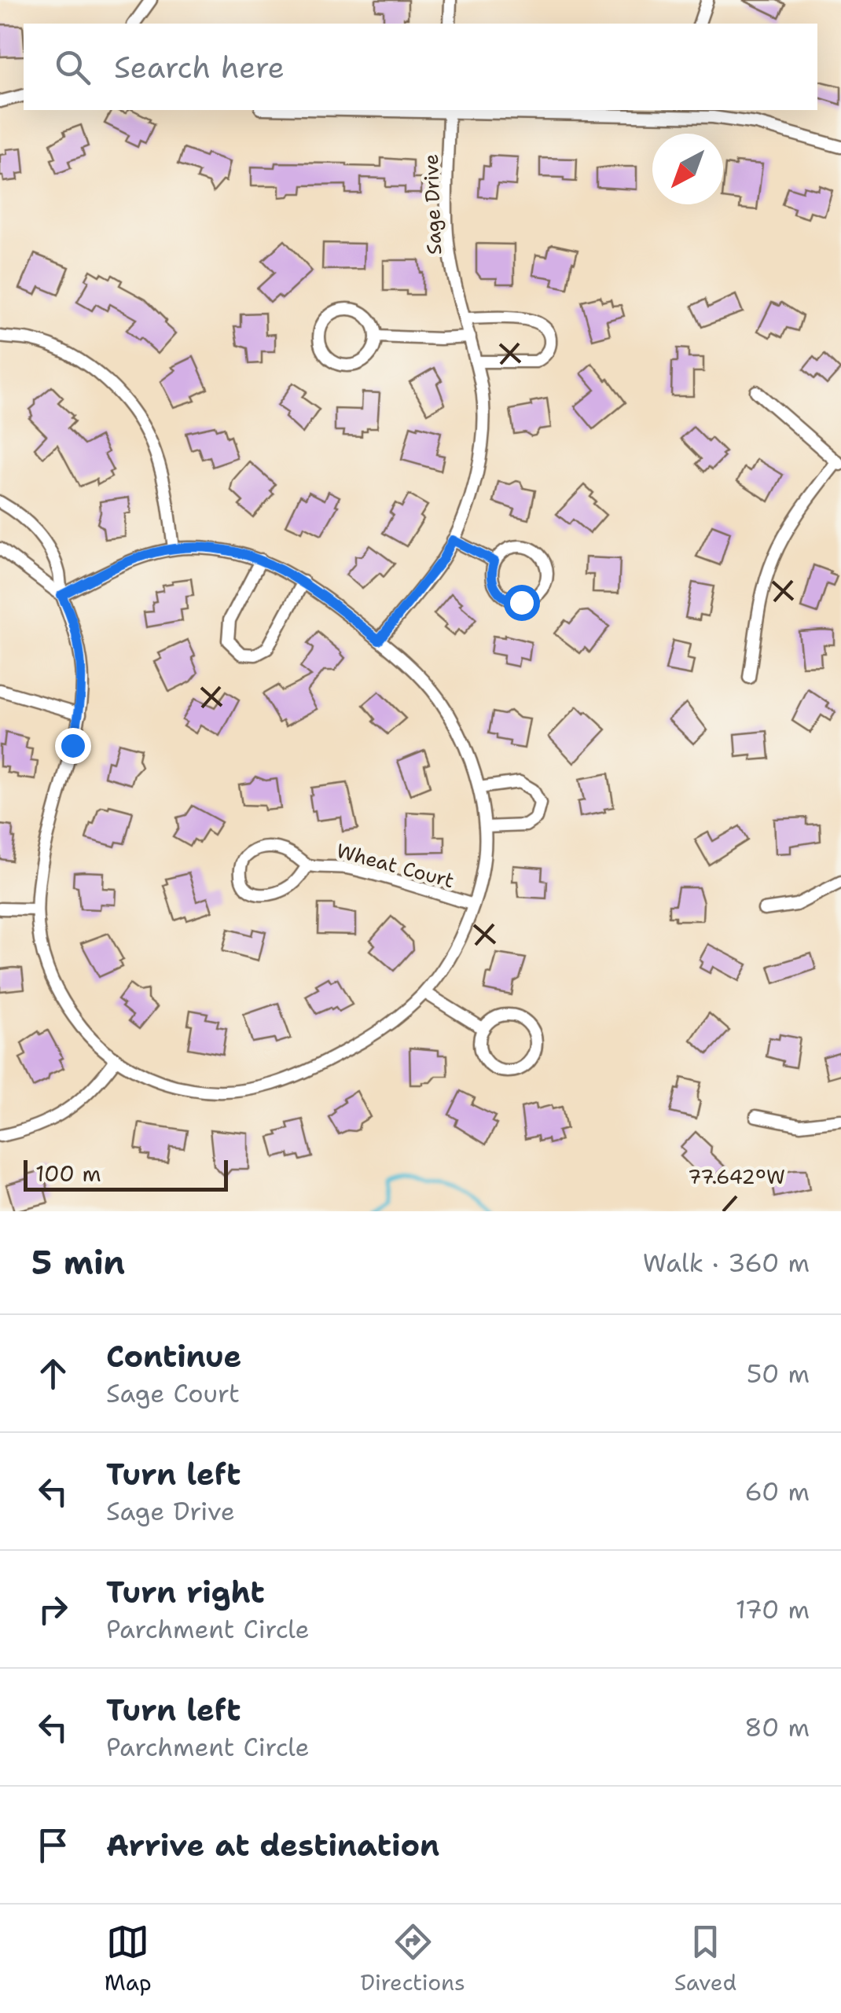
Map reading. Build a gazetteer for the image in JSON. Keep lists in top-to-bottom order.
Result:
{
  "streets": {
    "street": ["Sage Drive", "Wheat Court"]
  },
  "scale_bar": "100 m",
  "north": "bottom left",
  "page": {
    "search": "Search here",
    "scale": "100 m",
    "heading": ["5 min", "Walk · 360 m"],
    "list": [
      ["Continue", "Sage Court", "50 m"],
      ["Turn left", "Sage Drive", "60 m"],
      ["Turn right", "Parchment Circle", "170 m"],
      ["Turn left", "Parchment Circle", "80 m"],
      "Arrive at destination"
    ],
    "nav": ["Map", "Directions", "Saved"]
  },
  "coordinates": ["77.642°W"]
}
